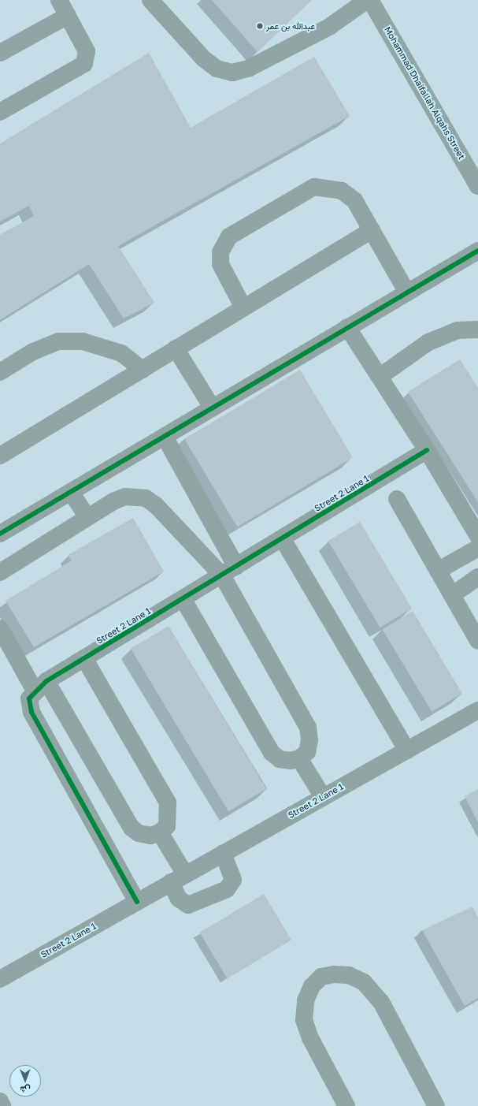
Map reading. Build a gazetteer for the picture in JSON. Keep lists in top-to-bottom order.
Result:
{
  "streets": {
    "street": ["Mohammad Dhaifallah Alqahs Street", "Street 2 Lane 1"]
  },
  "places": ["عبدالله بن عمر"],
  "north": "bottom"
}
